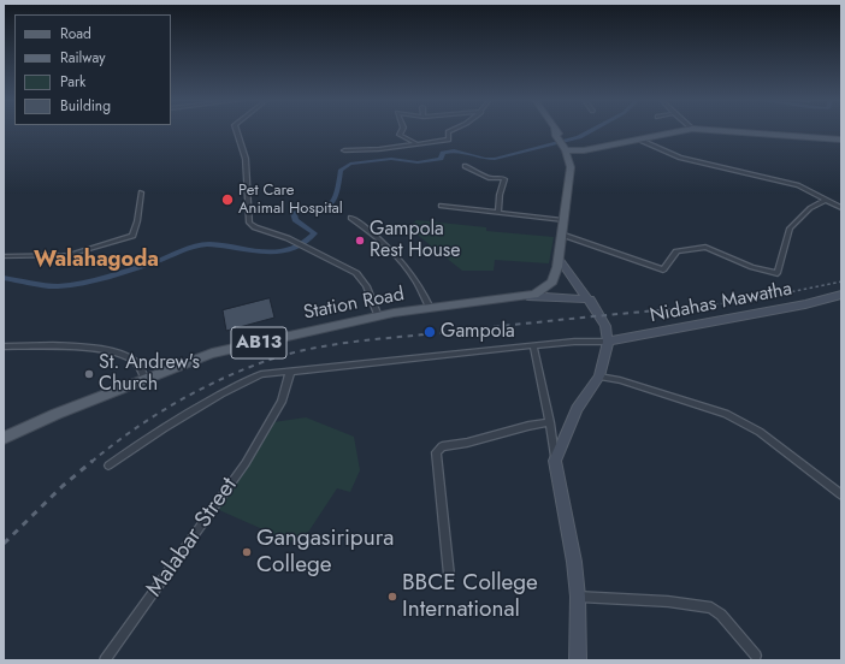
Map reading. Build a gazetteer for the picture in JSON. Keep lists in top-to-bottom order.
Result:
{
  "streets": {
    "main road": ["Nidahas Mawatha", "Station Road", "AB13"],
    "street": ["Malabar Street"]
  },
  "crossings": [
    ["Station Road", "AB13"]
  ],
  "districts": ["Walahagoda"],
  "places": [
    "Pet Care Animal Hospital",
    "Gampola Rest House",
    "Gampola",
    "St. Andrew's Church",
    "Gangasiripura College",
    "BBCE College International"
  ],
  "legend": [
    "Road",
    "Railway",
    "Park",
    "Building"
  ]
}
